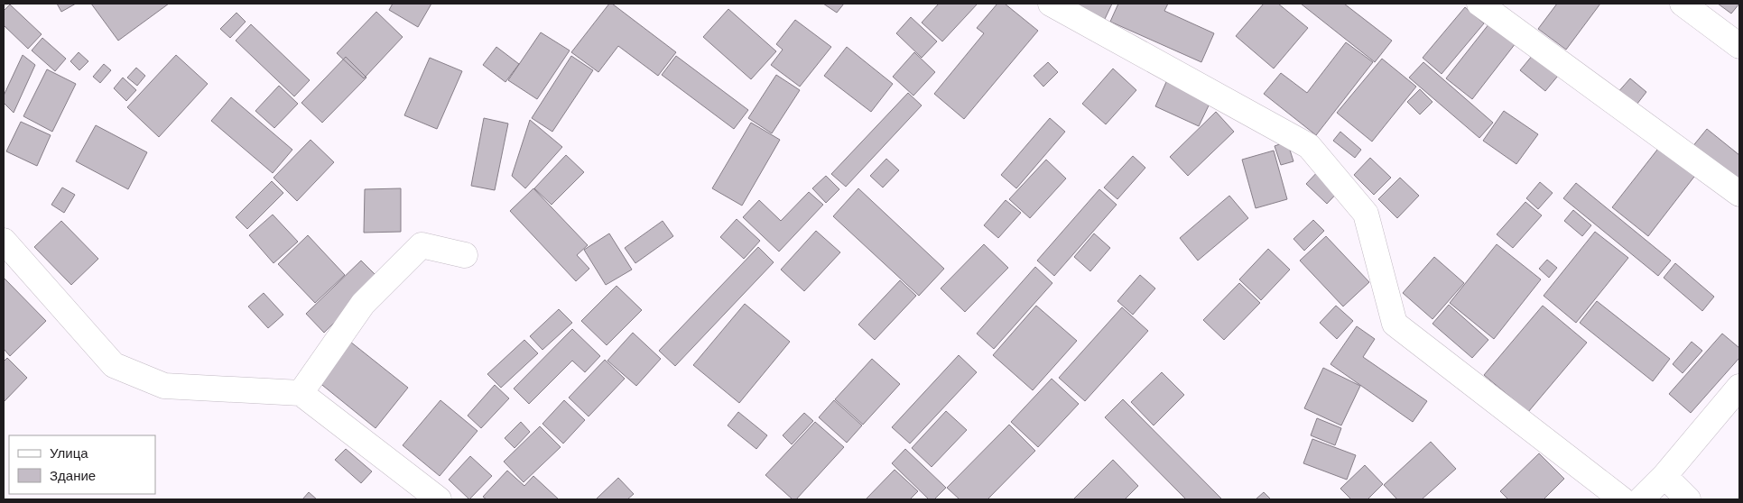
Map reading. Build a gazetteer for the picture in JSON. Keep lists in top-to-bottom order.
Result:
{
  "legend": ["Улица", "Здание"]
}
